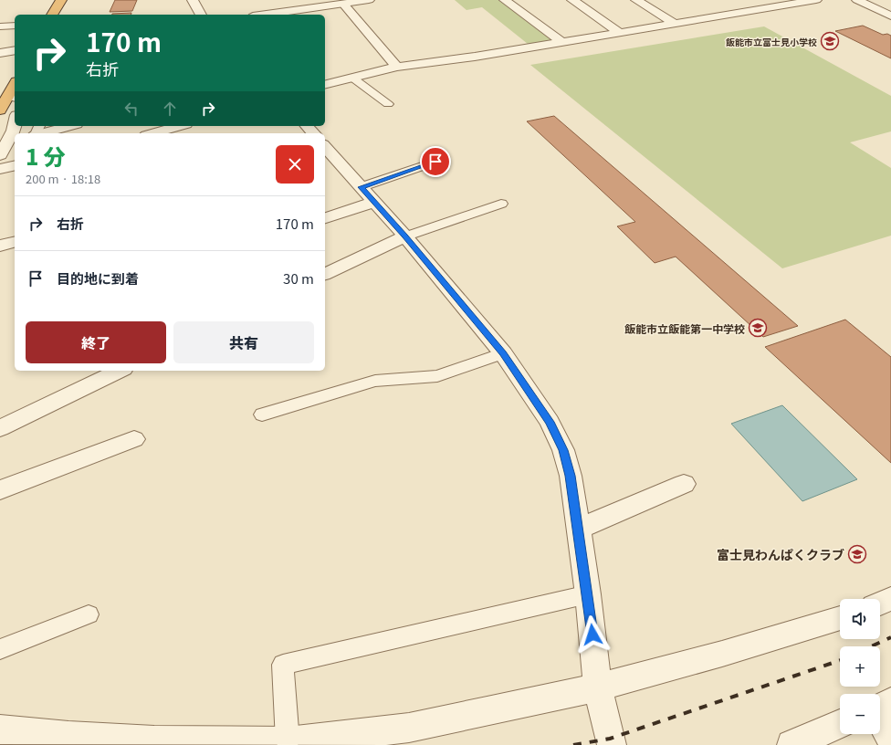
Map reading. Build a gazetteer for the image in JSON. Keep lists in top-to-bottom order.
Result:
{
  "places": {
    "school or university": ["飯能市立富士見小学校", "飯能市立飯能第一中学校", "富士見わんぱくクラブ"]
  },
  "page": {
    "turn": ["170 m", "右折"],
    "heading": ["1 分", "200 m · 18:18"],
    "list": [
      {
        "name": "右折",
        "value": "170 m"
      },
      {
        "name": "目的地に到着",
        "value": "30 m"
      }
    ],
    "buttons": ["終了", "共有"],
    "map_buttons": ["+", "−"]
  }
}
